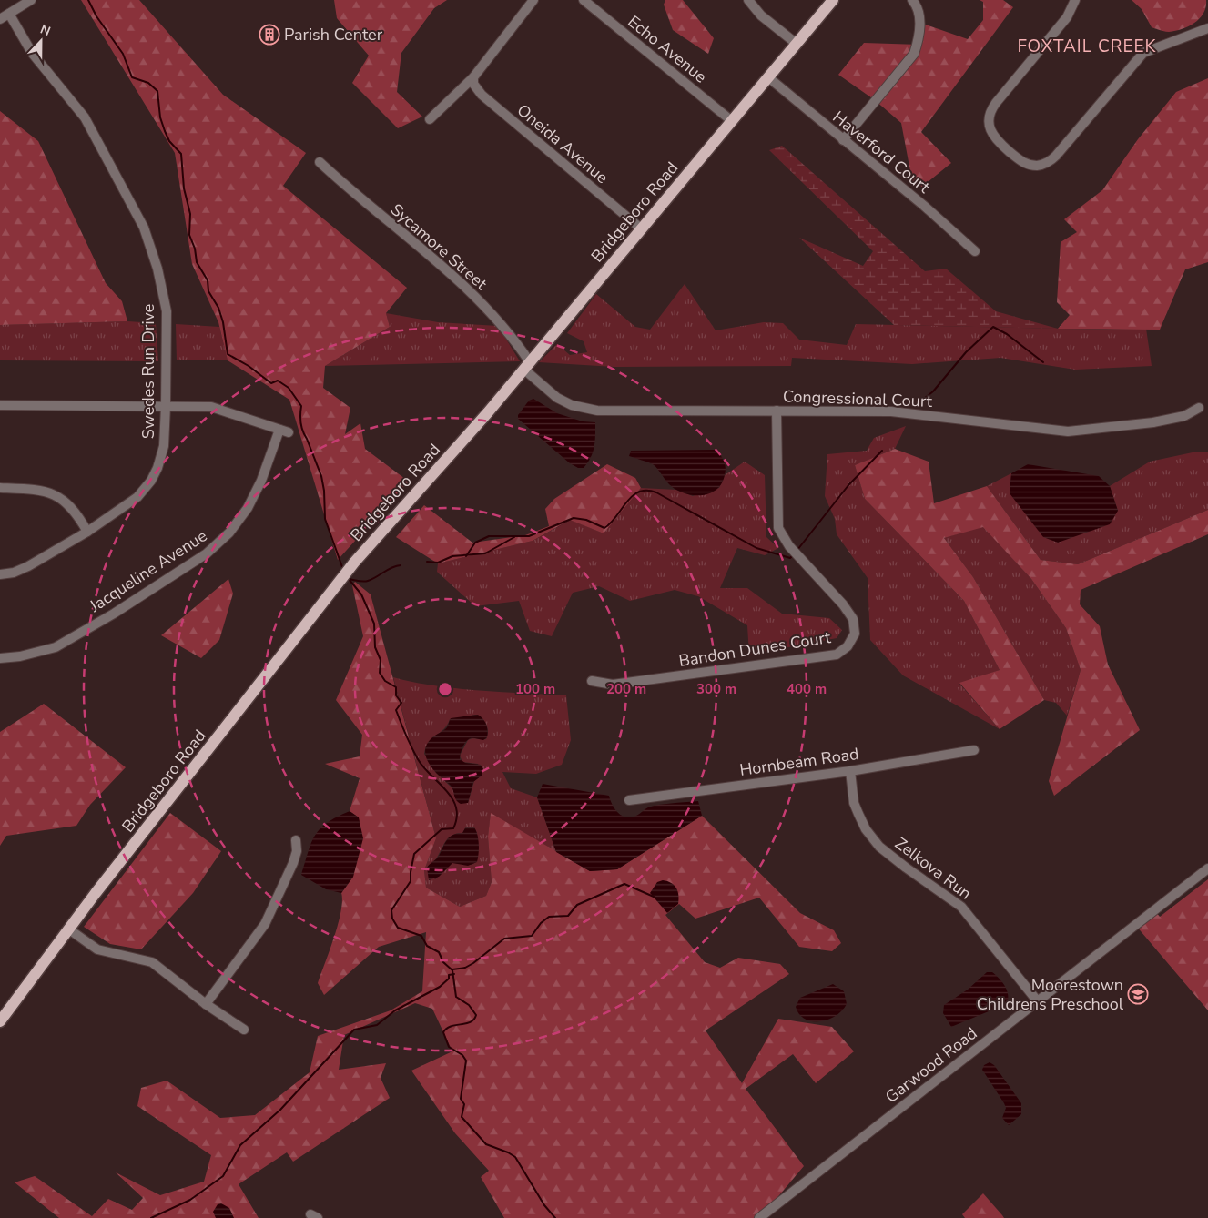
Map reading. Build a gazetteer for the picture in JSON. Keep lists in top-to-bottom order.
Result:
{
  "streets": {
    "main road": ["Bridgeboro Road"],
    "street": [
      "Echo Avenue",
      "Oneida Avenue",
      "Haverford Court",
      "Sycamore Street",
      "Swedes Run Drive",
      "Congressional Court",
      "Jacqueline Avenue",
      "Bandon Dunes Court",
      "Hornbeam Road",
      "Zelkova Run",
      "Garwood Road"
    ]
  },
  "crossings": [
    ["Echo Avenue", "Bridgeboro Road"],
    ["Oneida Avenue", "Bridgeboro Road"],
    ["Haverford Court", "Bridgeboro Road"],
    ["Bridgeboro Road", "Sycamore Street"],
    ["Bridgeboro Road", "Congressional Court"],
    ["Sycamore Street", "Congressional Court"],
    ["Swedes Run Drive", "Jacqueline Avenue"],
    ["Congressional Court", "Bandon Dunes Court"],
    ["Hornbeam Road", "Zelkova Run"],
    ["Zelkova Run", "Garwood Road"]
  ],
  "districts": ["FOXTAIL CREEK"],
  "places": {
    "building": ["Parish Center"],
    "school or university": ["Moorestown Childrens Preschool"]
  },
  "north": "top",
  "rings": [
    "100 m",
    "200 m",
    "300 m",
    "400 m"
  ]
}
